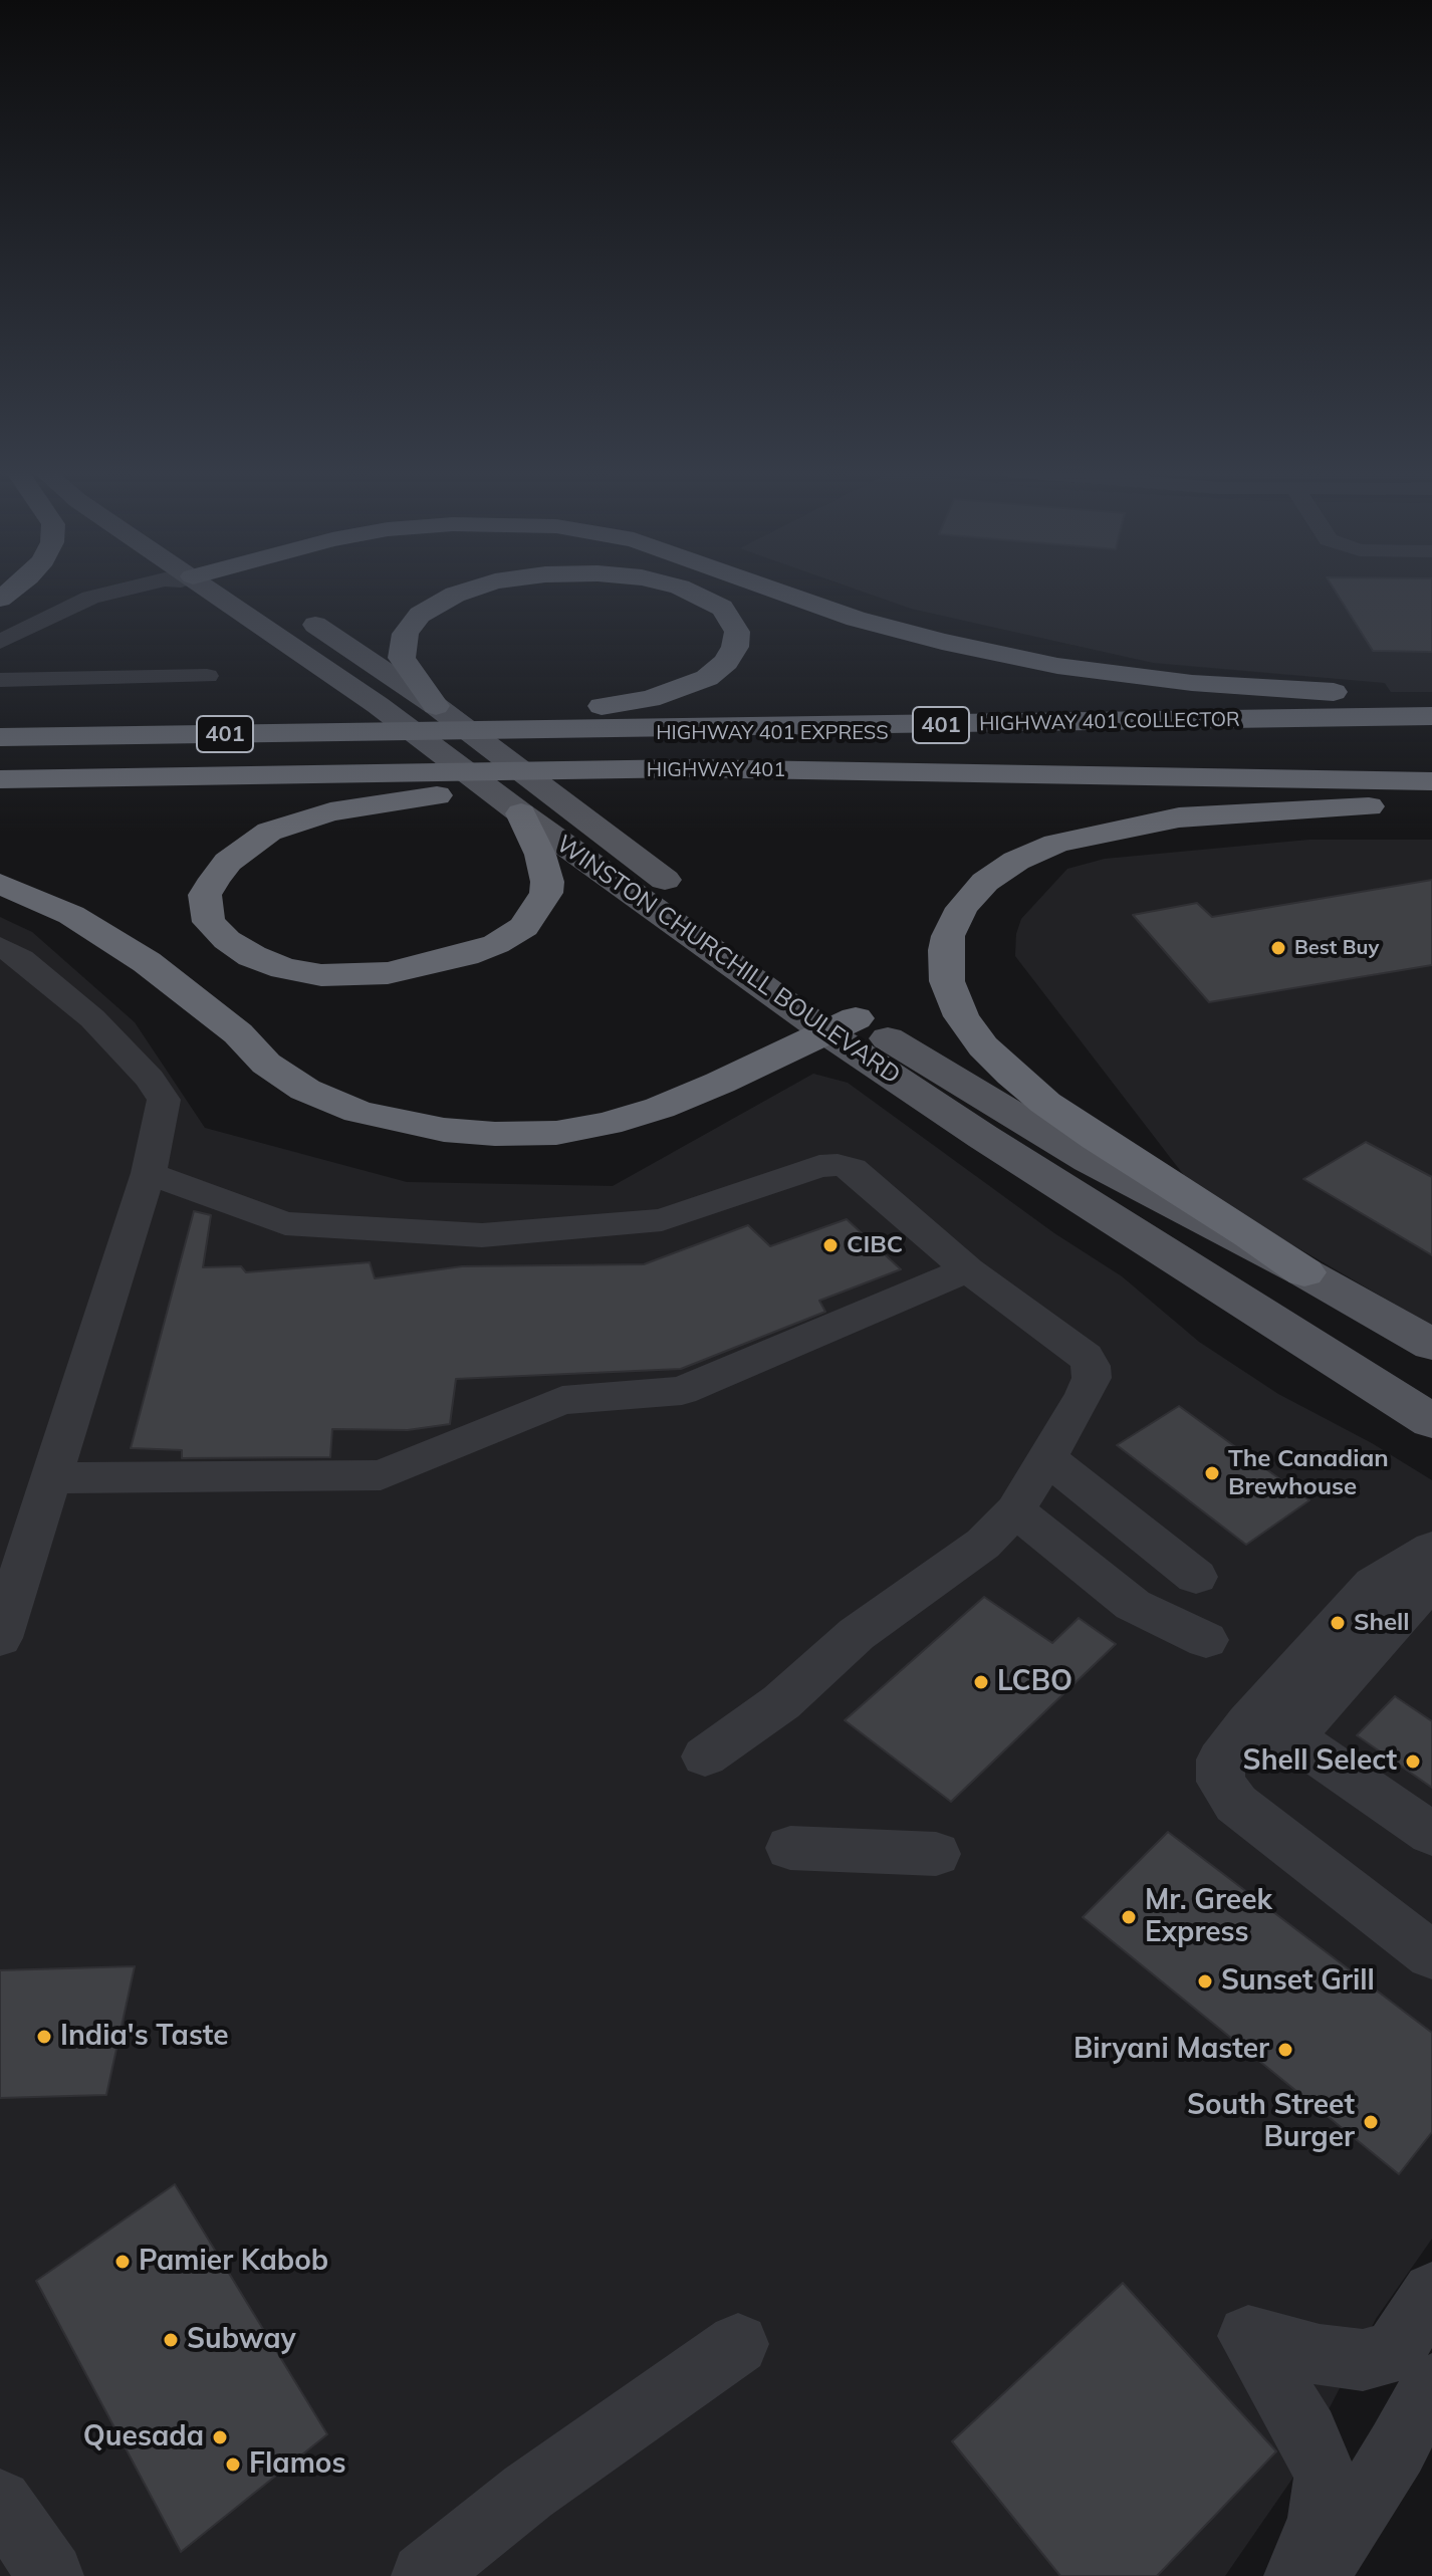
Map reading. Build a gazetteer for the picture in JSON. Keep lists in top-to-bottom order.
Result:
{
  "streets": {
    "highway": [
      "HIGHWAY 401 COLLECTOR",
      "401",
      "HIGHWAY 401 EXPRESS",
      "HIGHWAY 401"
    ],
    "main road": ["WINSTON CHURCHILL BOULEVARD"]
  },
  "crossings": [
    ["HIGHWAY 401 COLLECTOR", "401"],
    ["HIGHWAY 401 COLLECTOR", "HIGHWAY 401 EXPRESS"],
    ["HIGHWAY 401 COLLECTOR", "WINSTON CHURCHILL BOULEVARD"],
    ["401", "HIGHWAY 401 EXPRESS"],
    ["401", "WINSTON CHURCHILL BOULEVARD"],
    ["HIGHWAY 401 EXPRESS", "WINSTON CHURCHILL BOULEVARD"]
  ],
  "places": [
    "Best Buy",
    "CIBC",
    "The Canadian Brewhouse",
    "Shell",
    "LCBO",
    "Shell Select",
    "Mr. Greek Express",
    "Sunset Grill",
    "India's Taste",
    "Biryani Master",
    "South Street Burger",
    "Pamier Kabob",
    "Subway",
    "Quesada",
    "Flamos"
  ]
}
